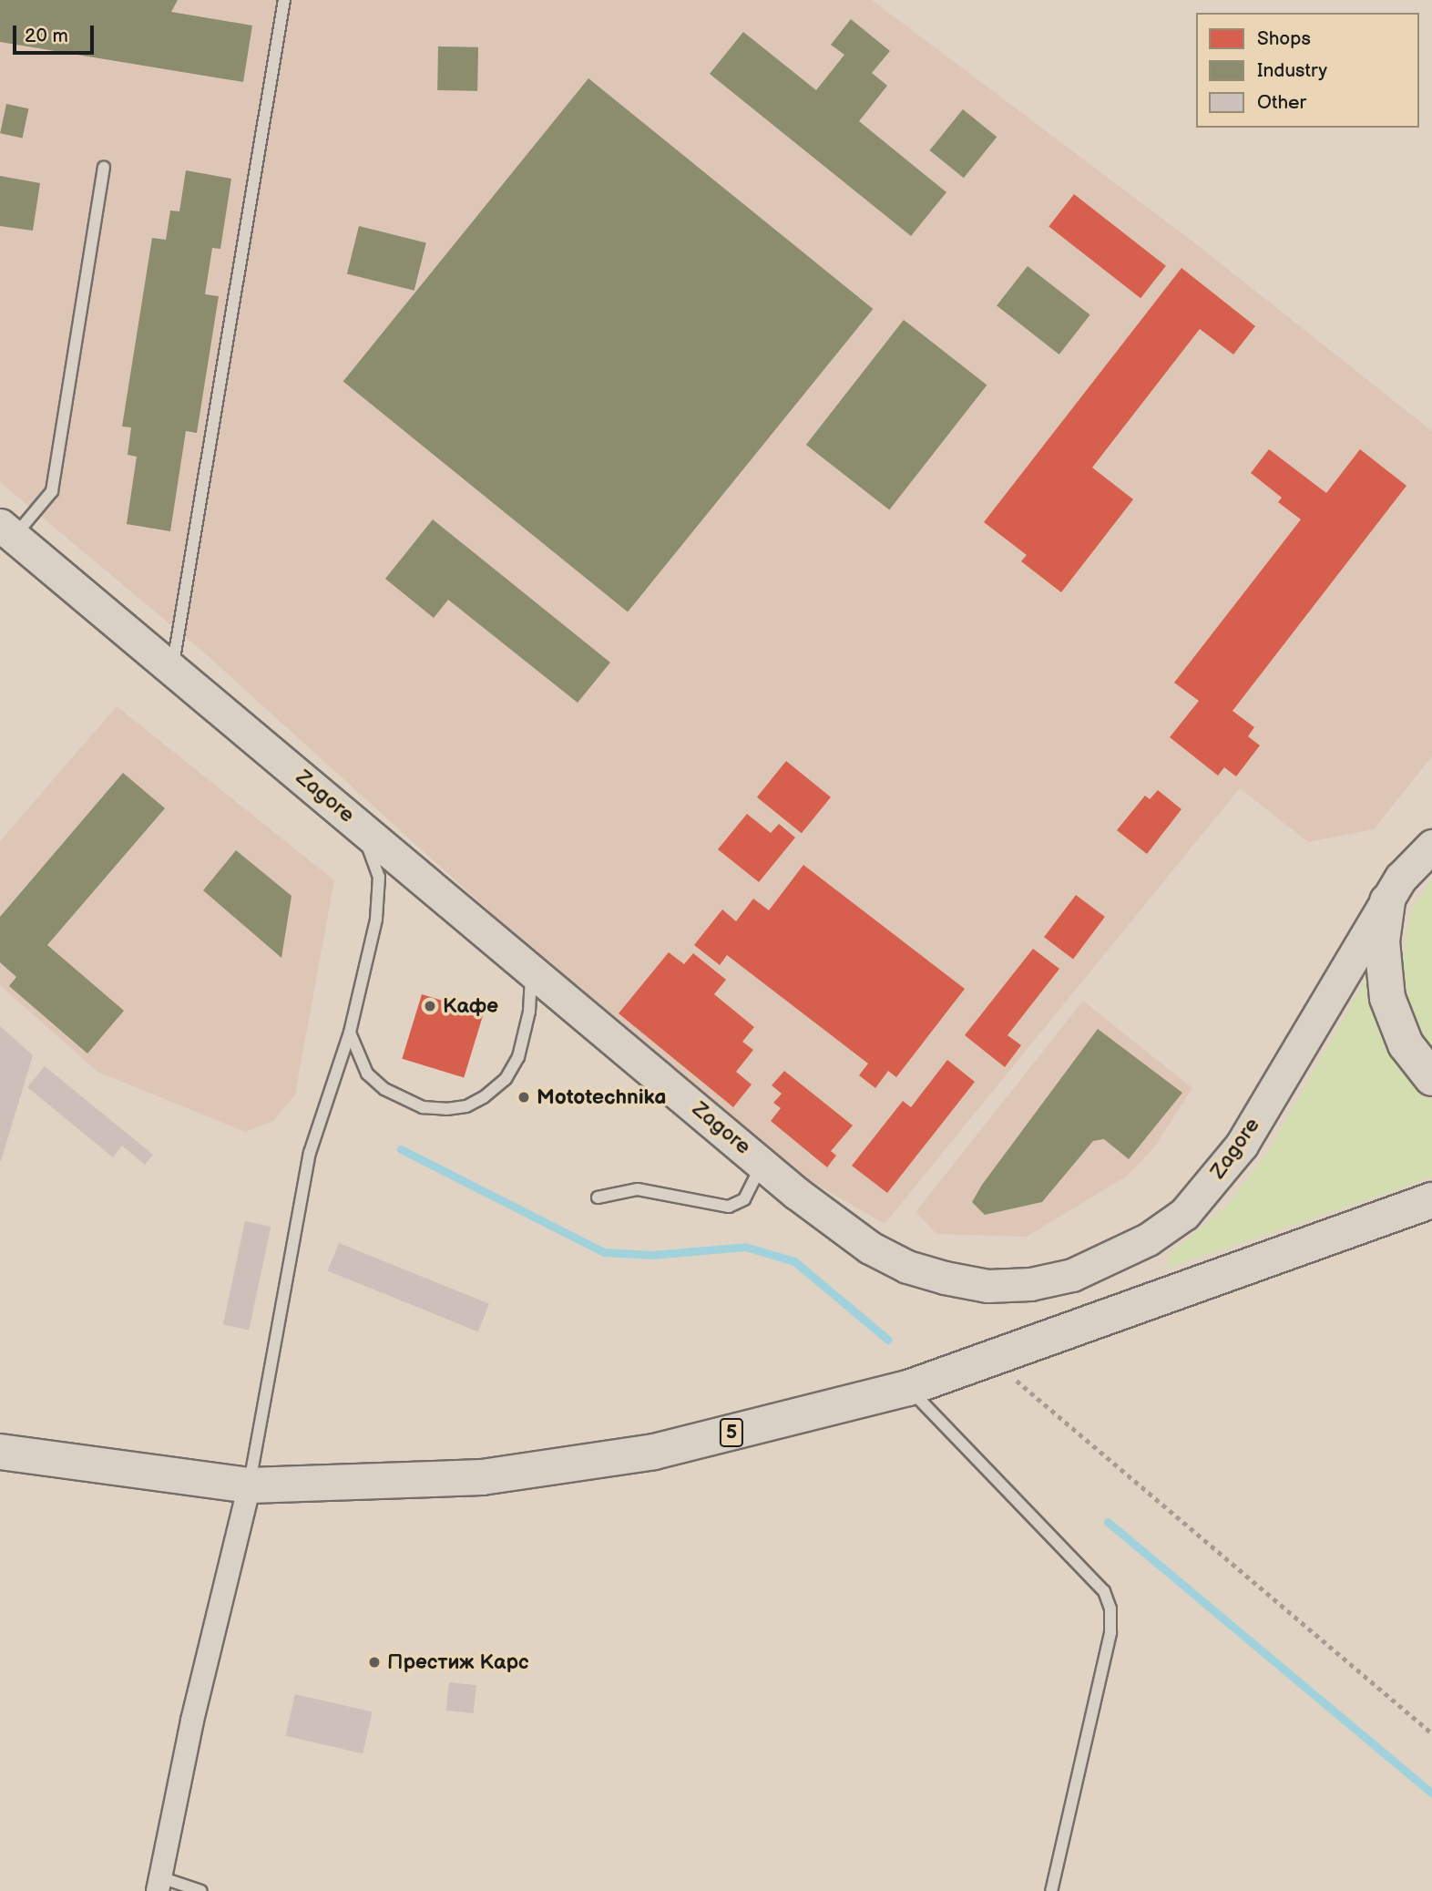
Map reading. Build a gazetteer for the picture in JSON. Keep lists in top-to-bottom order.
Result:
{
  "streets": {
    "main road": ["5"],
    "street": ["Zagore"]
  },
  "places": ["Кафе", "Mototechnika", "Престиж Карс"],
  "legend": ["Shops", "Industry", "Other"],
  "scale_bar": "20 m"
}
